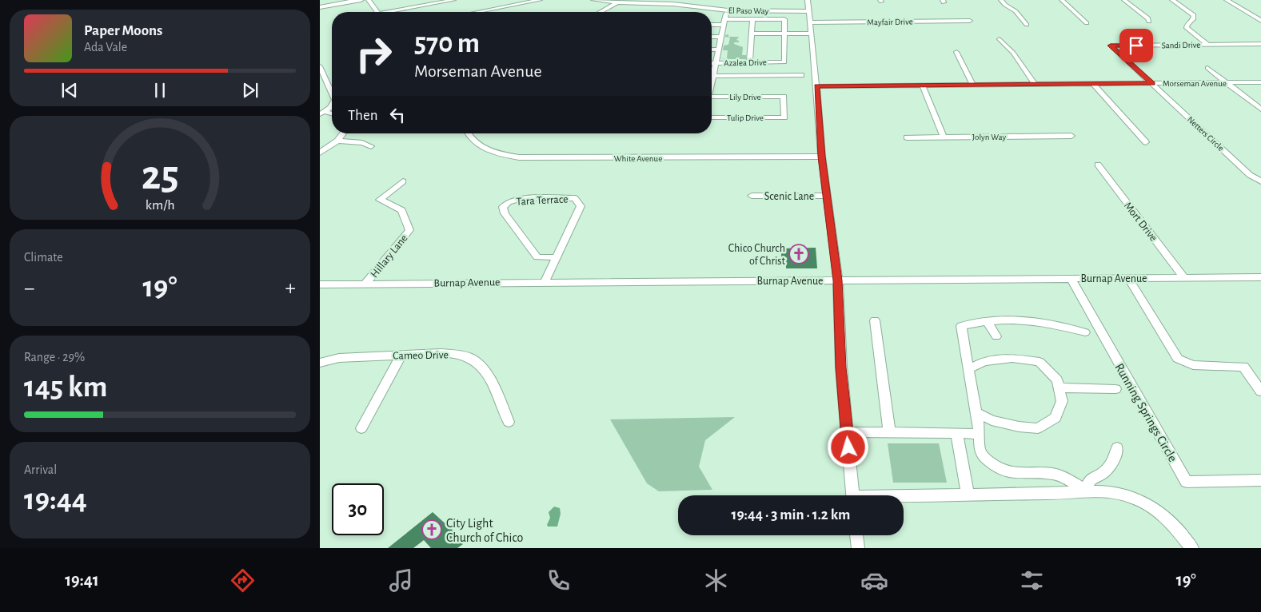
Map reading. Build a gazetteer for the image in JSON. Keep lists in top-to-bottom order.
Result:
{
  "streets": {
    "street": [
      "El Paso Way",
      "Mayfair Drive",
      "Sandi Drive",
      "Azalea Drive",
      "Morseman Avenue",
      "Lily Drive",
      "Tulip Drive",
      "Netters Circle",
      "Jolyn Way",
      "White Avenue",
      "Scenic Lane",
      "Tara Terrace",
      "Mort Drive",
      "Hillary Lane",
      "Burnap Avenue",
      "Cameo Drive",
      "Running Springs Circle"
    ]
  },
  "crossings": [
    ["Sandi Drive", "Morseman Avenue"],
    ["Sandi Drive", "Netters Circle"],
    ["Morseman Avenue", "Netters Circle"],
    ["Lily Drive", "Tulip Drive"],
    ["Tara Terrace", "Burnap Avenue"],
    ["Mort Drive", "Burnap Avenue"],
    ["Hillary Lane", "Burnap Avenue"],
    ["Burnap Avenue", "Running Springs Circle"]
  ],
  "places": {
    "church": ["Chico Church of Christ", "City Light Church of Chico"]
  },
  "page": {
    "turn": ["570 m", "Morseman Avenue"],
    "song": ["Paper Moons", "Ada Vale"],
    "then": "Then",
    "tile": [
      "Climate",
      ["Range · 29%", "145 km"],
      ["Arrival", "19:44"]
    ],
    "heat": ["−", "19°", "+"],
    "limit": "30",
    "trip": "19:44 · 3 min · 1.2 km",
    "tabs": ["19:41", "19°"],
    "gauge": ["25", "km/h"]
  }
}
